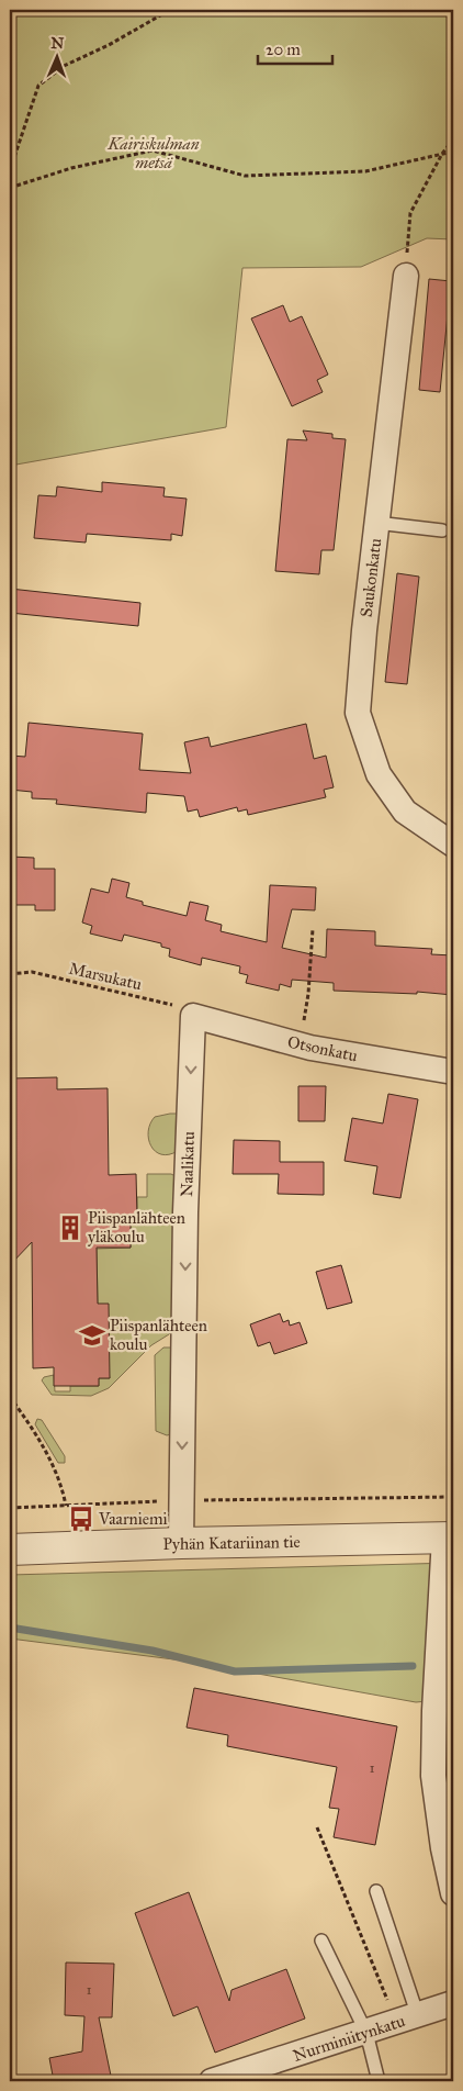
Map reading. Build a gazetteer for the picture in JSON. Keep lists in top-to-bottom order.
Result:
{
  "streets": {
    "street": [
      "Saukonkatu",
      "Otsonkatu",
      "Naalikatu",
      "Pyhän Katariinan tie",
      "Nurminiitynkatu"
    ],
    "path": ["Marsukatu"]
  },
  "crossings": [
    ["Marsukatu", "Otsonkatu"],
    ["Marsukatu", "Naalikatu"],
    ["Otsonkatu", "Naalikatu"],
    ["Naalikatu", "Pyhän Katariinan tie"]
  ],
  "one_way": ["Naalikatu"],
  "parks": ["Kairiskulman metsä"],
  "places": {
    "building": ["Piispanlähteen yläkoulu"],
    "school or university": ["Piispanlähteen koulu"],
    "bus stop": ["Vaarniemi"]
  },
  "house_numbers": ["1", "1"],
  "scale_bar": "20 m",
  "north": "top"
}
